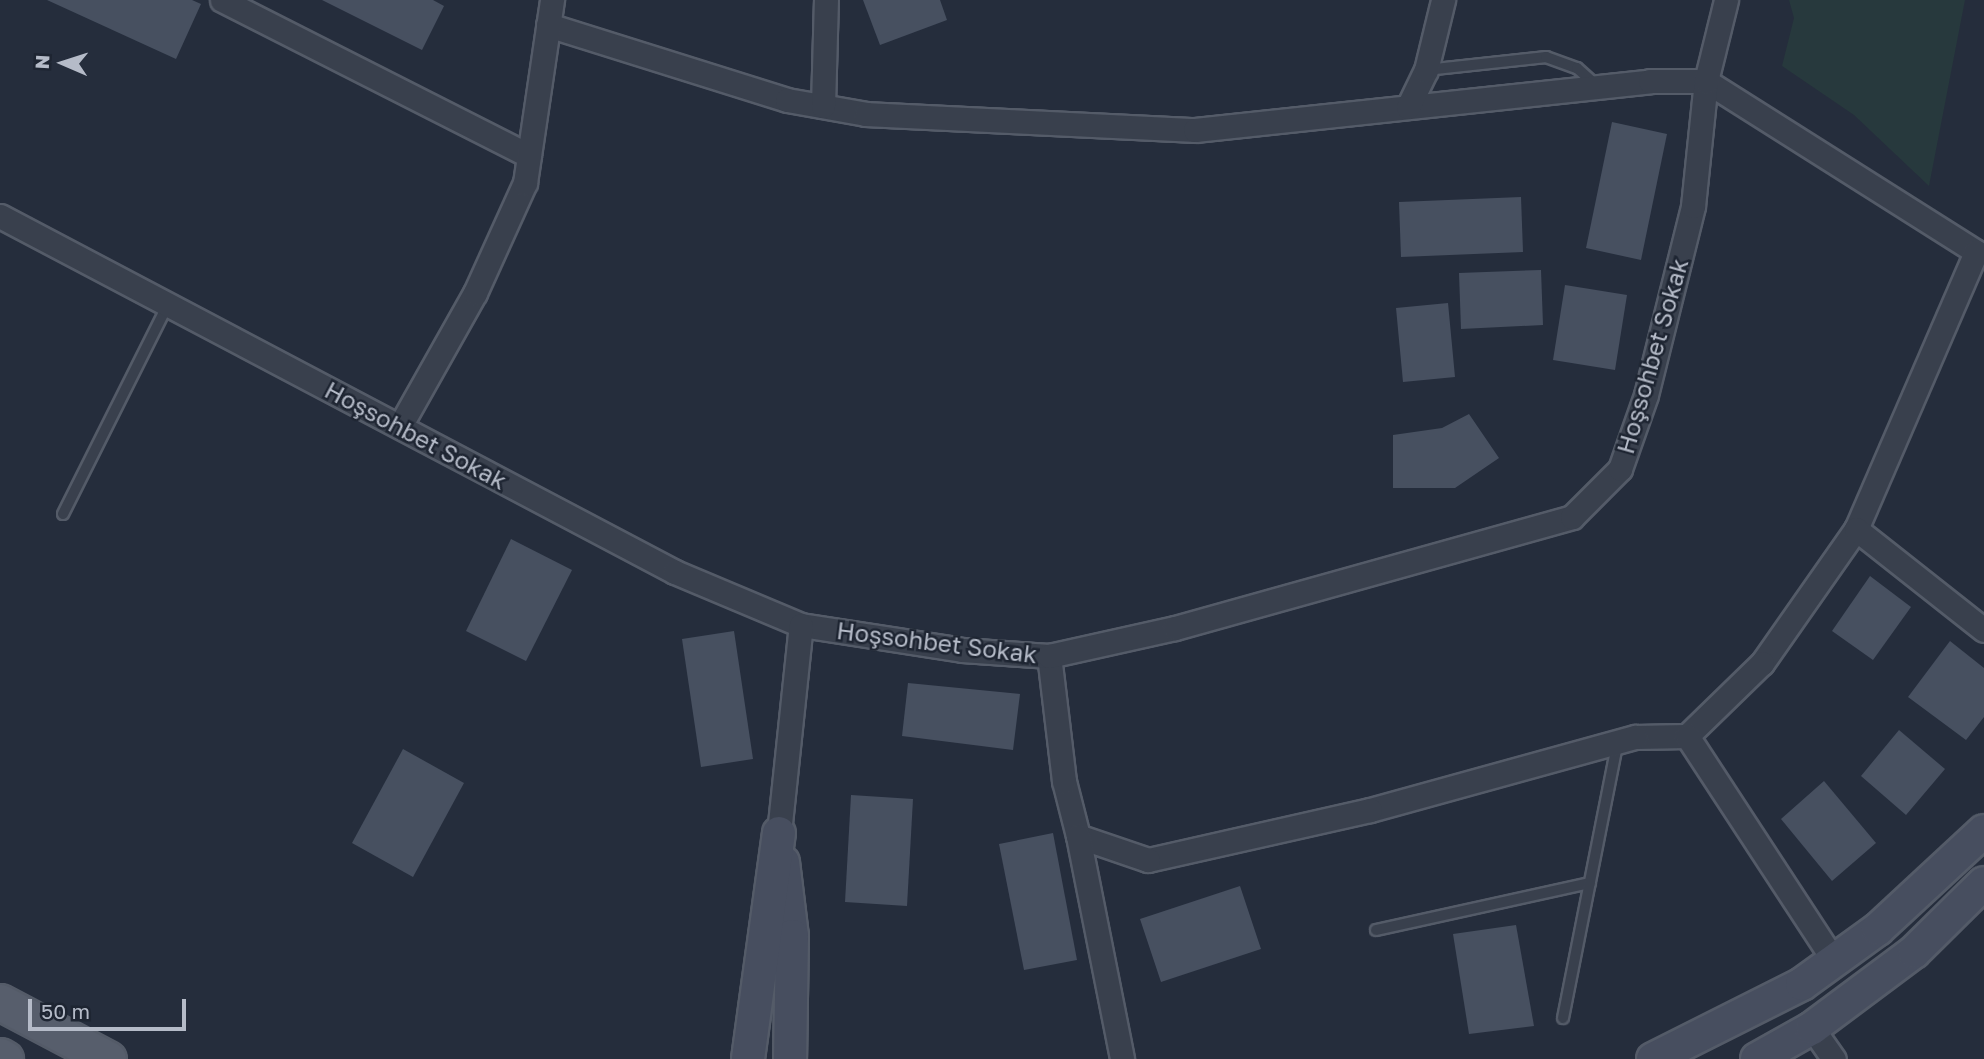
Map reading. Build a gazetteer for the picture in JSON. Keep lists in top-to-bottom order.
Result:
{
  "streets": {
    "street": ["Hoşsohbet Sokak"]
  },
  "scale_bar": "50 m",
  "north": "left"
}
